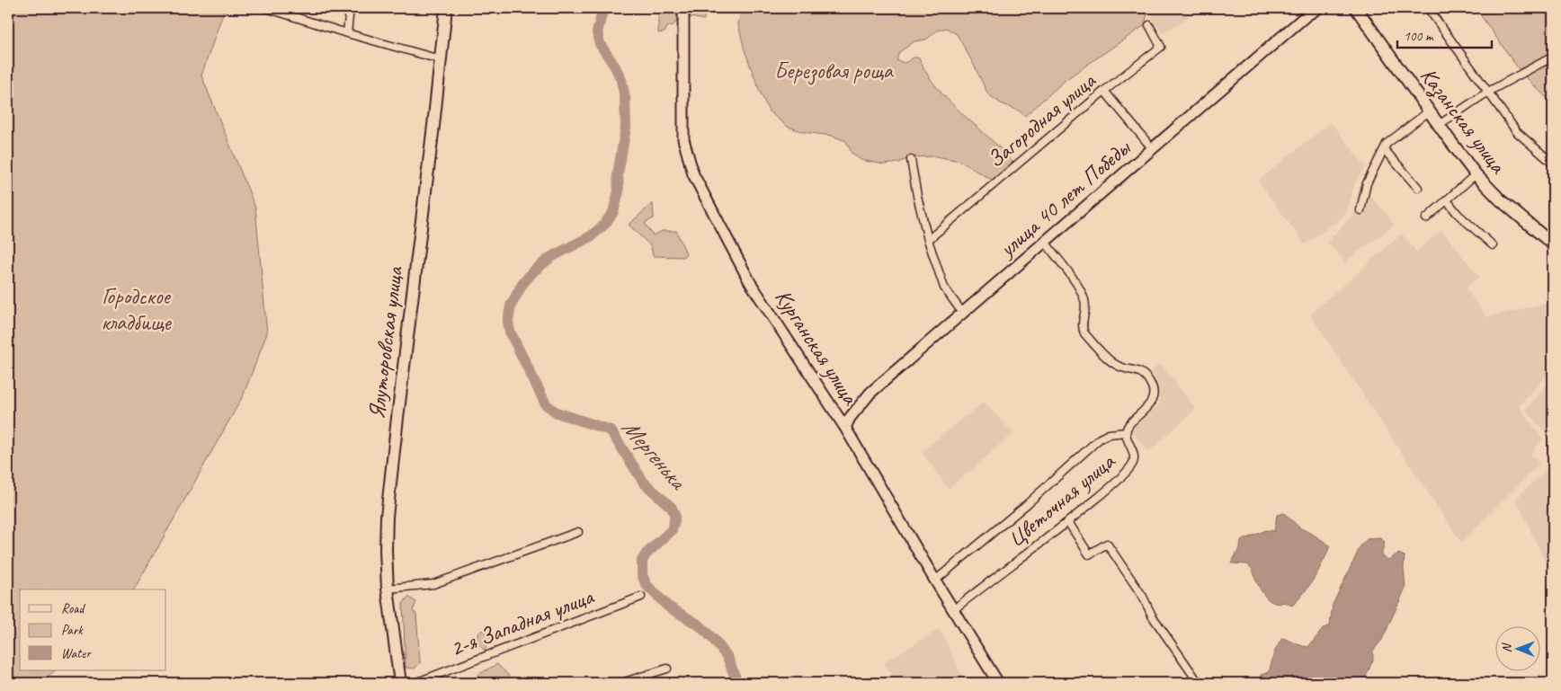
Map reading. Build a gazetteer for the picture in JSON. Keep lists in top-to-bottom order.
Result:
{
  "streets": {
    "main road": [
      "Казанская улица",
      "улица 40 лет Победы",
      "Ялуторовская улица",
      "Курганская улица"
    ],
    "street": ["Загородная улица", "Цветочная улица", "2-я Западная улица"]
  },
  "crossings": [
    ["улица 40 лет Победы", "Курганская улица"],
    ["улица 40 лет Победы", "Цветочная улица"],
    ["Курганская улица", "Цветочная улица"]
  ],
  "water": ["Мергенька"],
  "parks": ["Березовая роща", "Городское кладбище"],
  "legend": ["Road", "Park", "Water"],
  "scale_bar": "100 m",
  "north": "left"
}
